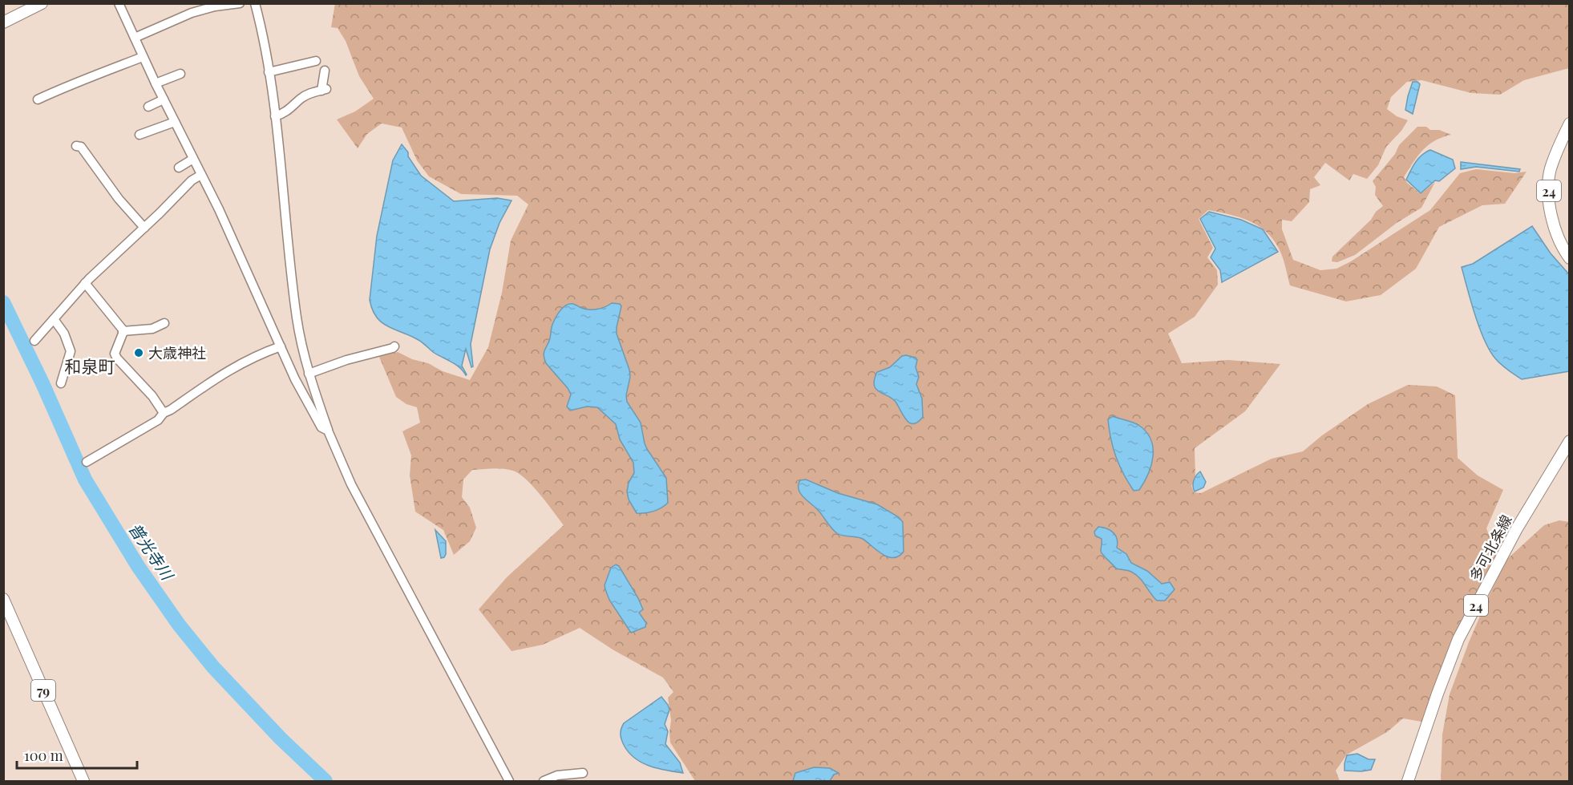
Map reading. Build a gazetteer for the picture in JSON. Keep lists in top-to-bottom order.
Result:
{
  "streets": {
    "main road": ["24", "多可北条線", "79"]
  },
  "districts": ["和泉町"],
  "water": ["普光寺川"],
  "places": ["大歳神社"],
  "scale_bar": "100 m"
}
